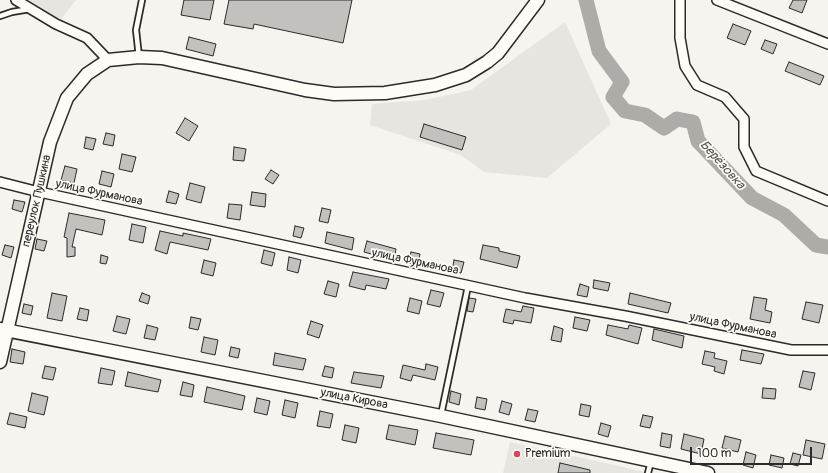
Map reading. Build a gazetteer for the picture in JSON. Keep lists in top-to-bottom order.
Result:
{
  "streets": {
    "street": ["улица Фурманова", "переулок Пушкина", "улица Кирова"]
  },
  "crossings": [
    ["улица Фурманова", "переулок Пушкина"],
    ["переулок Пушкина", "улица Кирова"]
  ],
  "water": ["Берёзовка"],
  "places": ["Premium"],
  "scale_bar": "100 m"
}
